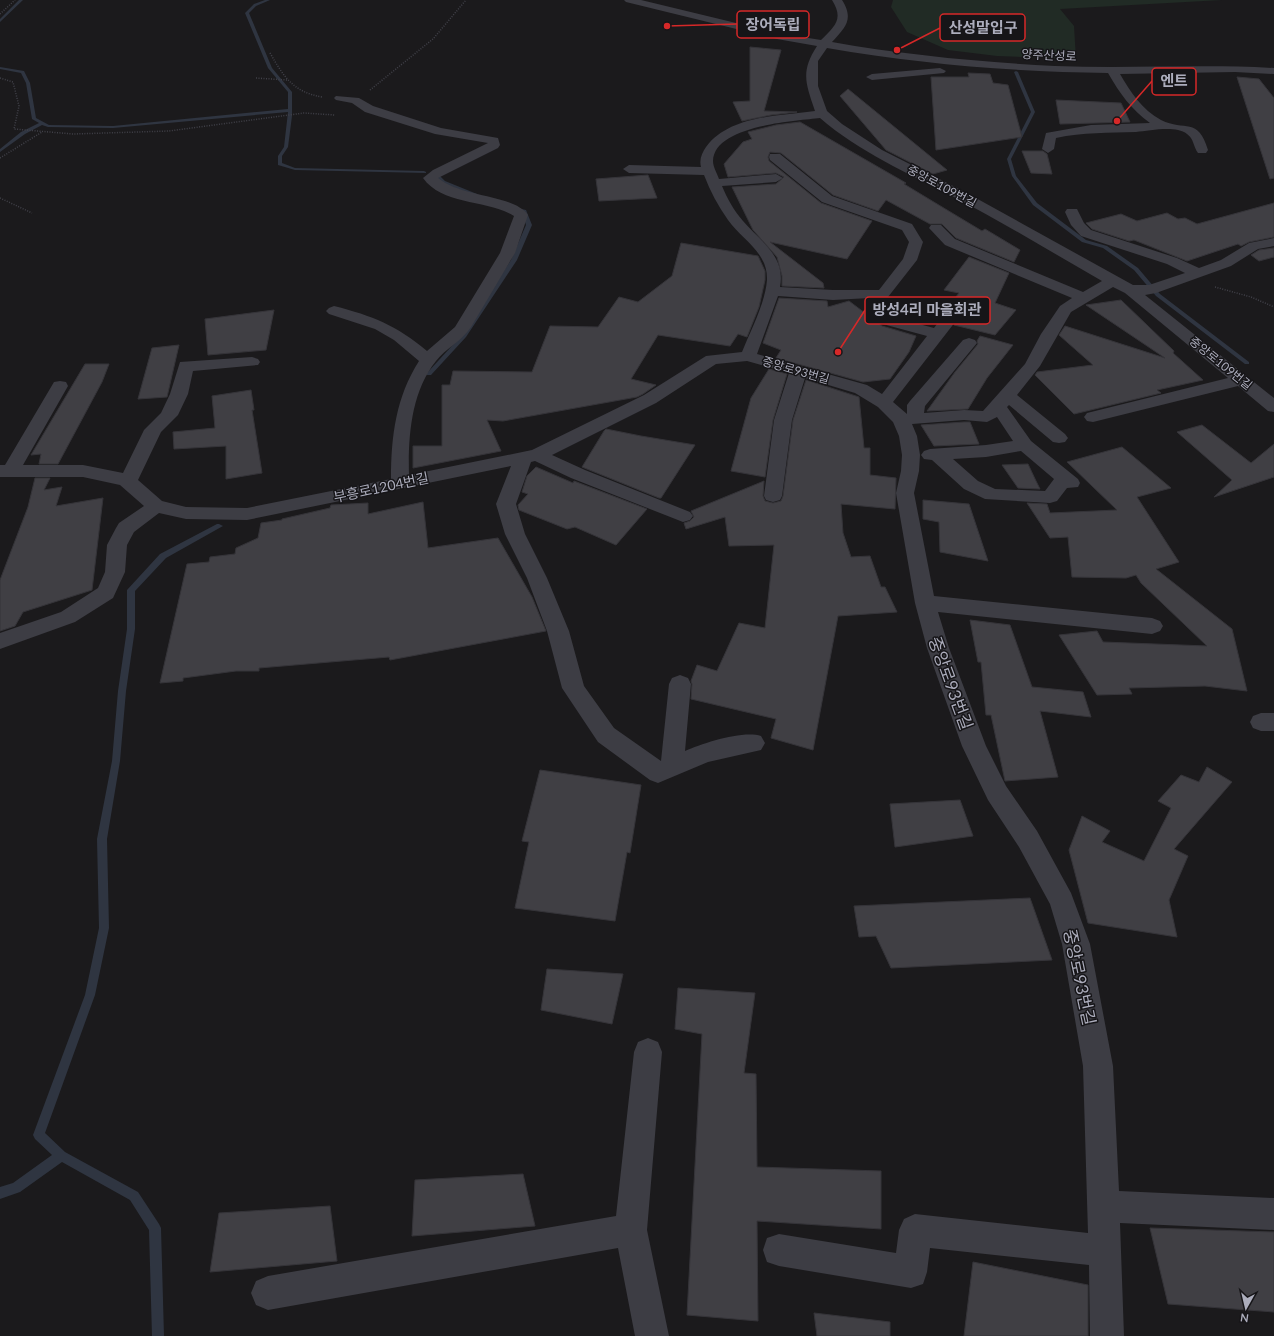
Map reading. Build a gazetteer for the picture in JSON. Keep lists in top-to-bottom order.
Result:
{
  "streets": {
    "street": [
      "양주산성로",
      "중앙로109번길",
      "중앙로93번길",
      "부흥로1204번길"
    ]
  },
  "crossings": [
    ["중앙로93번길", "부흥로1204번길"]
  ],
  "places": [
    "장어독립",
    "산성말입구",
    "엔트",
    "방성4리 마을회관"
  ],
  "north": "bottom"
}
